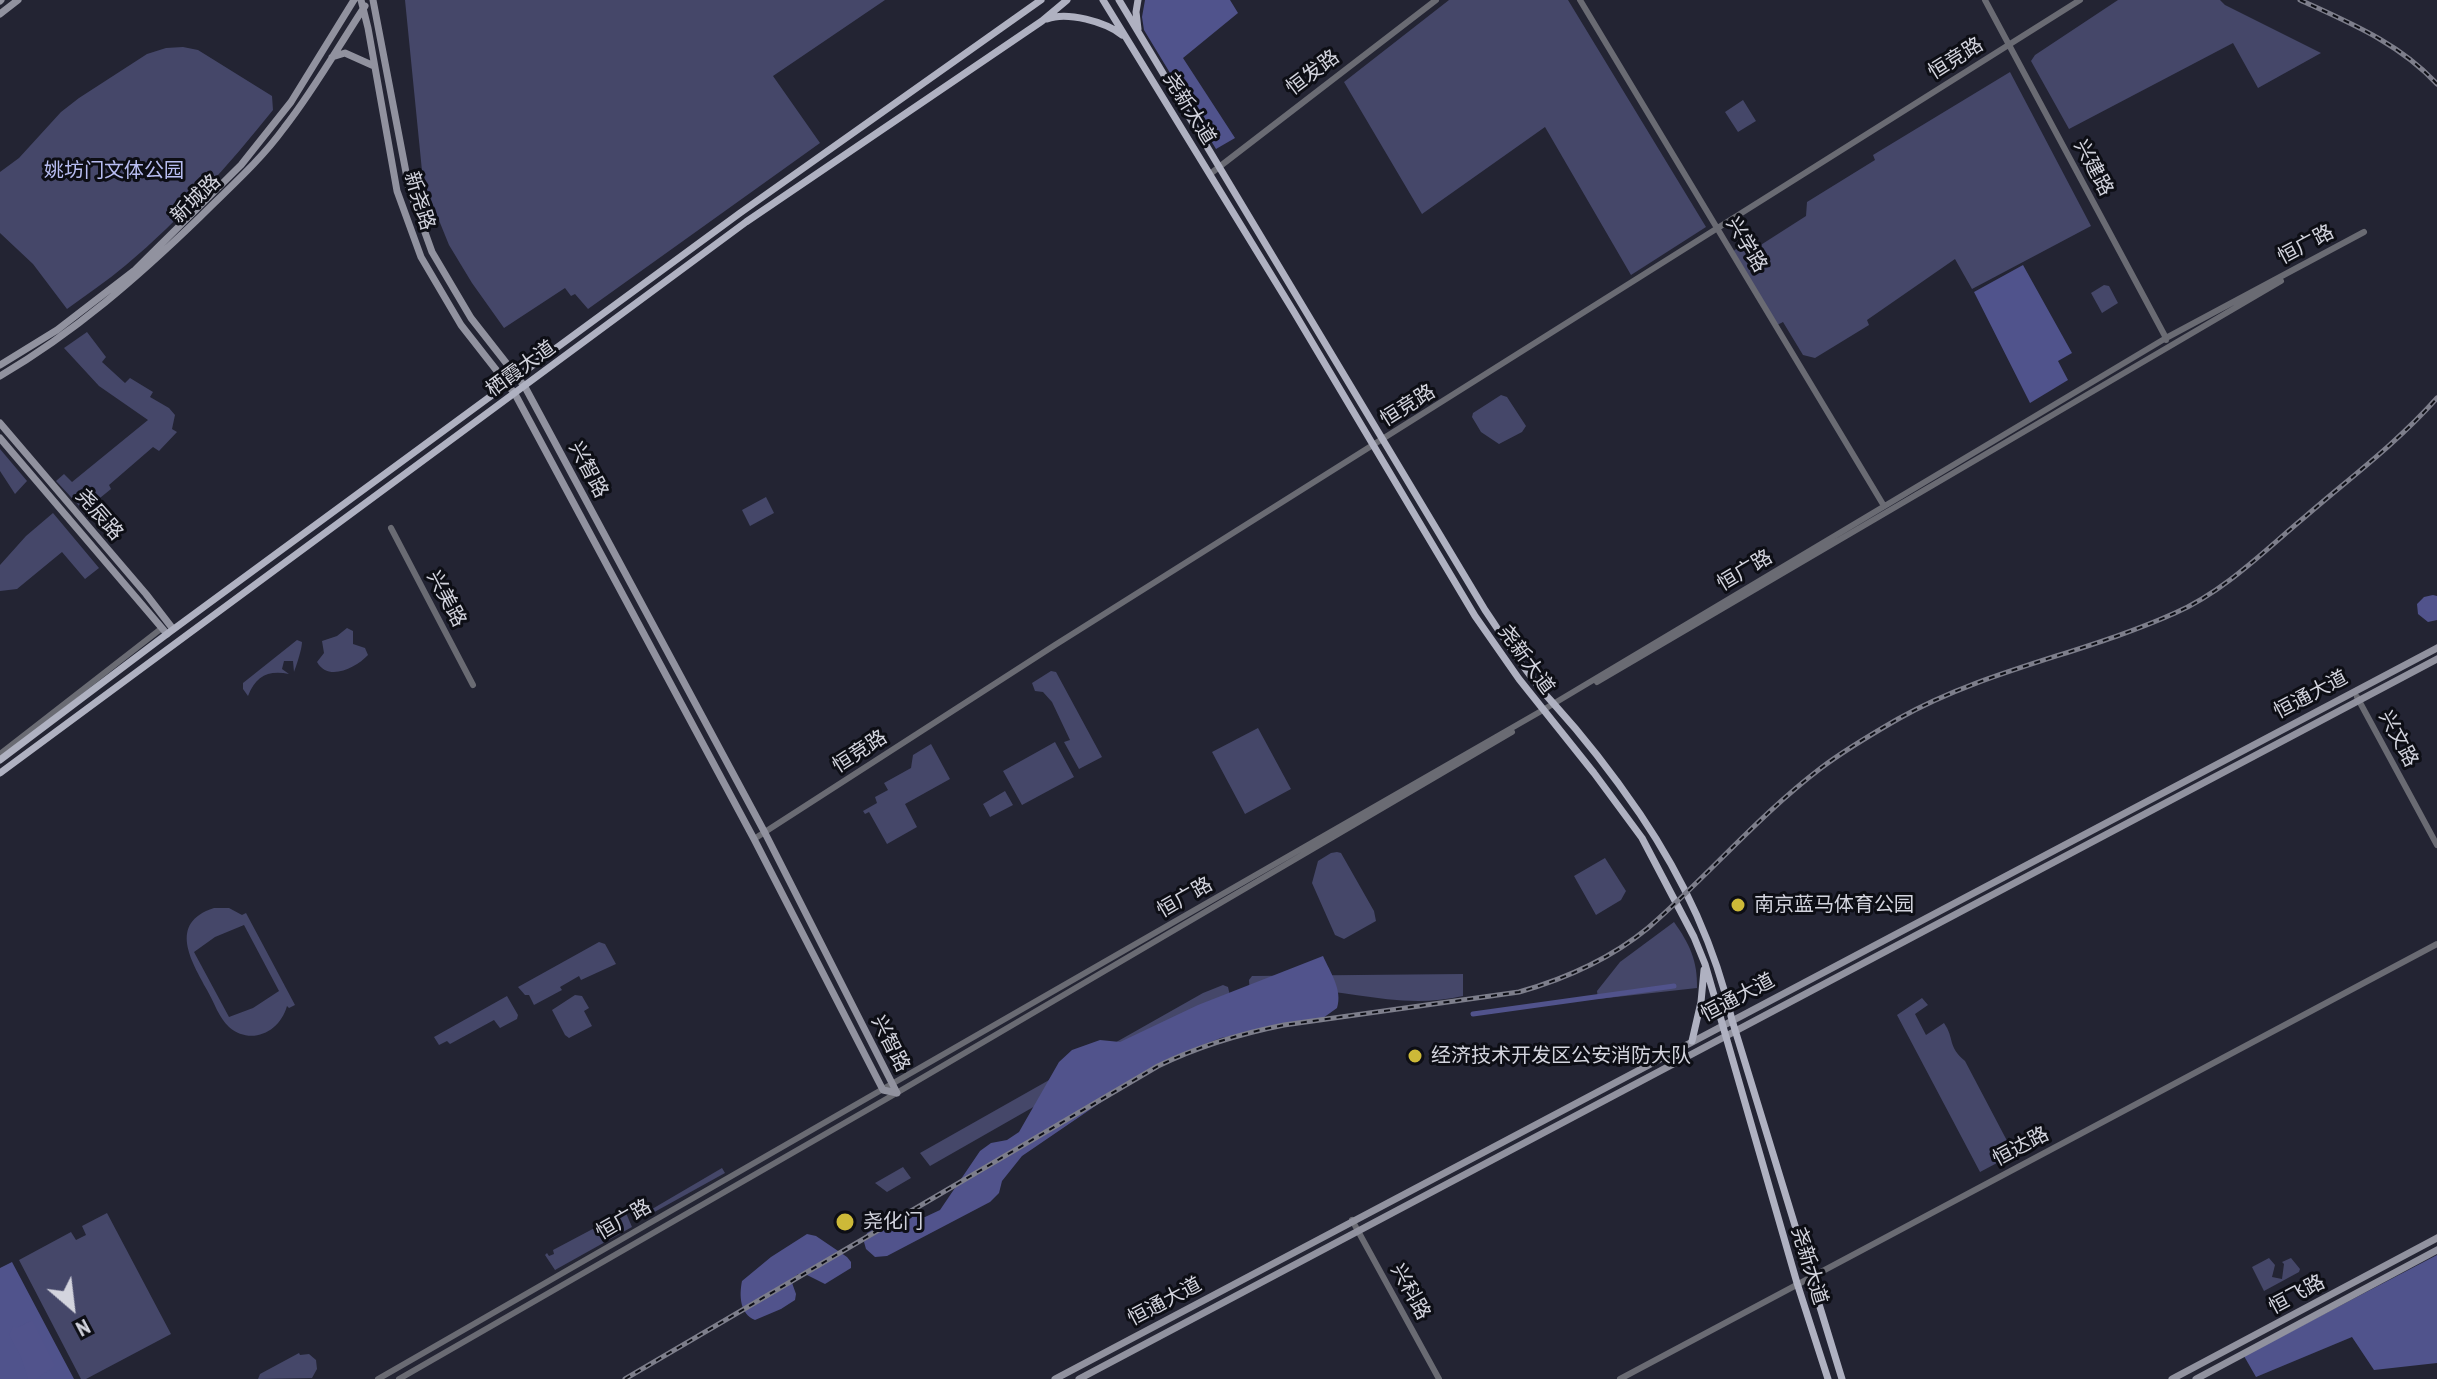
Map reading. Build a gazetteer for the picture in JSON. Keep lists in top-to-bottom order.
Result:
{
  "streets": {
    "main road": [
      "尧新大道",
      "新城路",
      "新尧路",
      "栖霞大道",
      "兴智路",
      "尧辰路",
      "恒通大道",
      "恒飞路"
    ],
    "street": [
      "恒竞路",
      "恒发路",
      "兴建路",
      "兴学路",
      "恒广路",
      "兴美路",
      "兴文路",
      "恒达路",
      "兴科路"
    ]
  },
  "crossings": [
    ["恒竞路", "尧新大道"],
    ["恒竞路", "兴建路"],
    ["恒竞路", "兴学路"],
    ["恒竞路", "兴智路"],
    ["恒发路", "尧新大道"],
    ["尧新大道", "恒广路"],
    ["尧新大道", "恒通大道"],
    ["尧新大道", "恒达路"],
    ["兴建路", "恒广路"],
    ["新城路", "新尧路"],
    ["新尧路", "栖霞大道"],
    ["新尧路", "兴智路"],
    ["兴学路", "恒广路"],
    ["恒广路", "兴智路"],
    ["栖霞大道", "兴智路"],
    ["栖霞大道", "尧辰路"],
    ["恒通大道", "兴文路"],
    ["恒通大道", "兴科路"]
  ],
  "parks": ["姚坊门文体公园"],
  "places": ["南京蓝马体育公园", "经济技术开发区公安消防大队", "尧化门"],
  "north": "bottom right"
}
